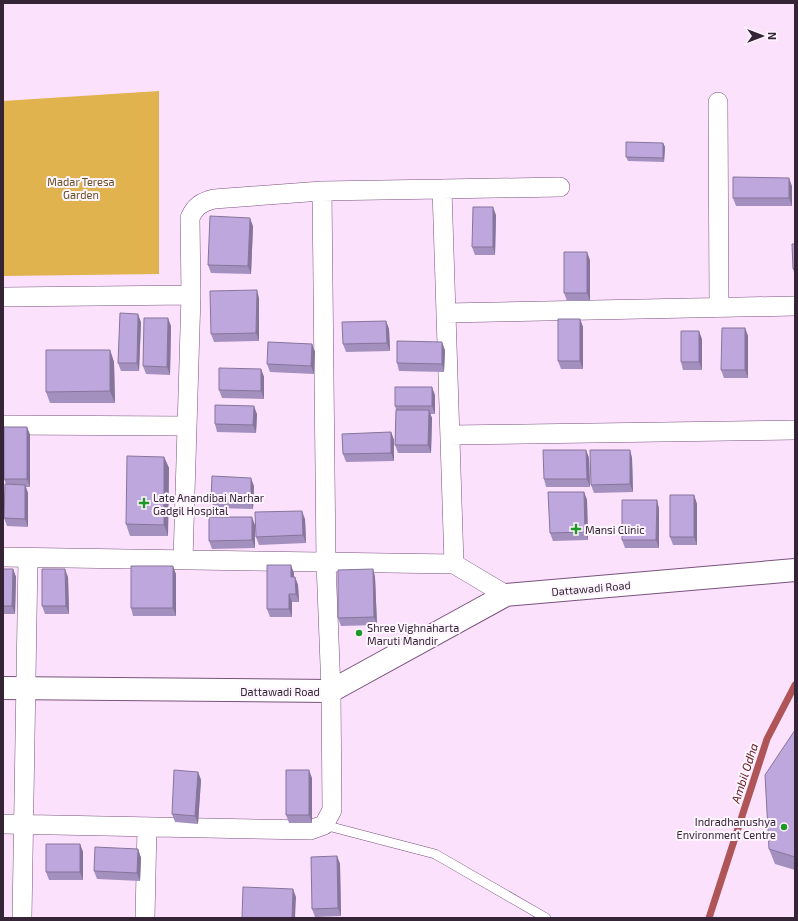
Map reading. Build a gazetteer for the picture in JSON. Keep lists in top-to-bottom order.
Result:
{
  "streets": {
    "street": ["Dattawadi Road"]
  },
  "water": ["Ambil Odha"],
  "parks": ["Madar Teresa Garden"],
  "places": {
    "health": ["Late Anandibai Narhar Gadgil Hospital", "Mansi Clinic"],
    "other": ["Shree Vighnaharta Maruti Mandir", "Indradhanushya Environment Centre"]
  },
  "north": "right"
}
